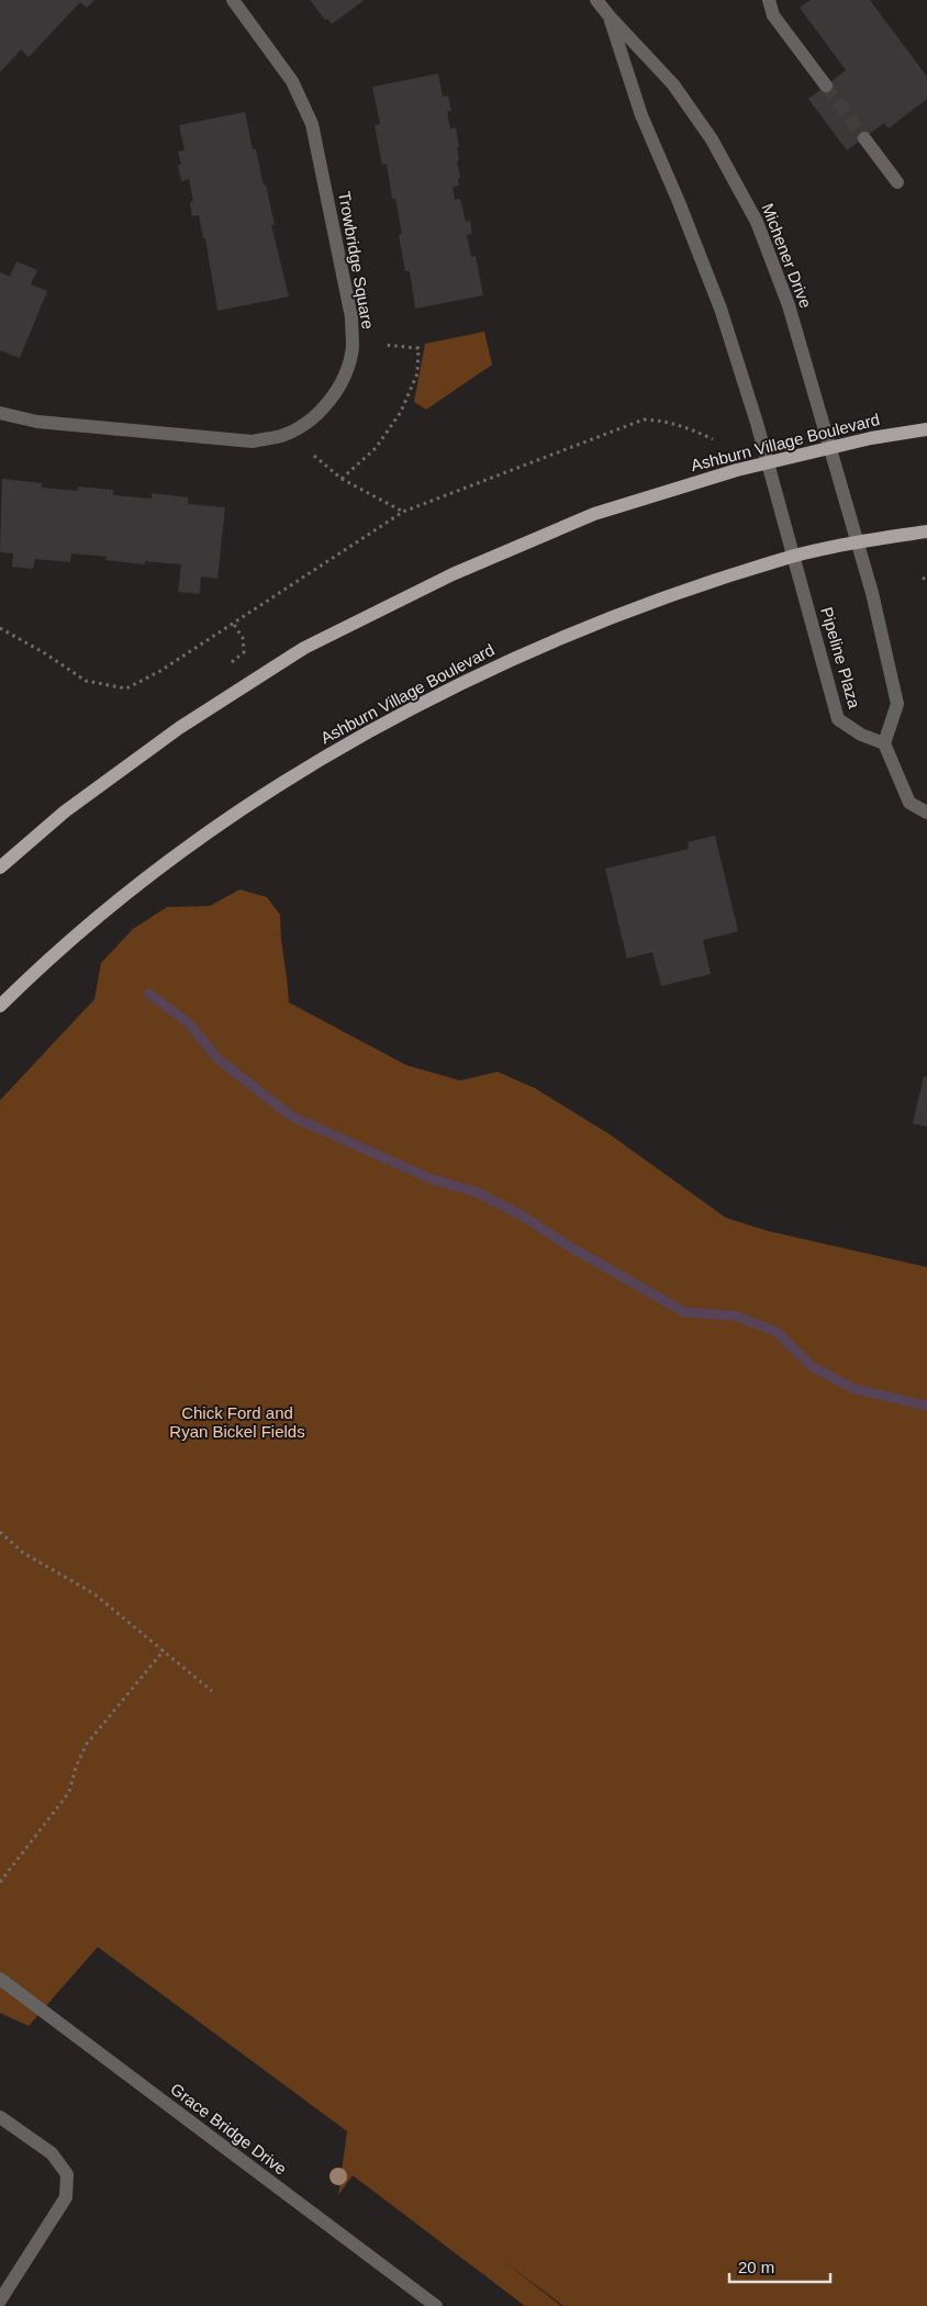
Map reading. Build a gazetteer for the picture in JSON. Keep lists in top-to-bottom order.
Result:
{
  "streets": {
    "main road": ["Ashburn Village Boulevard"],
    "street": [
      "Michener Drive",
      "Trowbridge Square",
      "Pipeline Plaza",
      "Grace Bridge Drive"
    ]
  },
  "crossings": [
    ["Michener Drive", "Ashburn Village Boulevard"],
    ["Michener Drive", "Pipeline Plaza"],
    ["Ashburn Village Boulevard", "Pipeline Plaza"]
  ],
  "parks": ["Chick Ford and Ryan Bickel Fields"],
  "scale_bar": "20 m"
}
